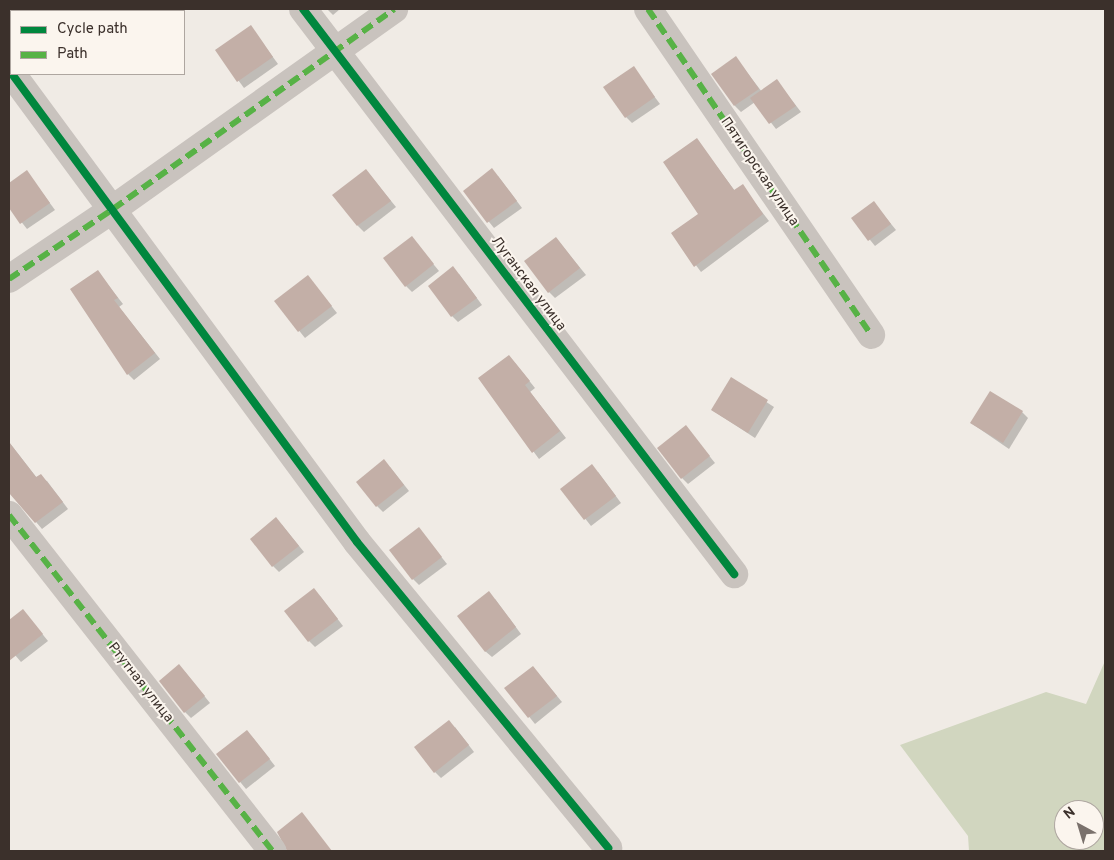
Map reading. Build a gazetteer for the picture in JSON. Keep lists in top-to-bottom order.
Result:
{
  "streets": {
    "street": ["Пятигорская улица", "Луганская улица", "Ртутная улица"]
  },
  "legend": ["Cycle path", "Path"],
  "north": "top left"
}
